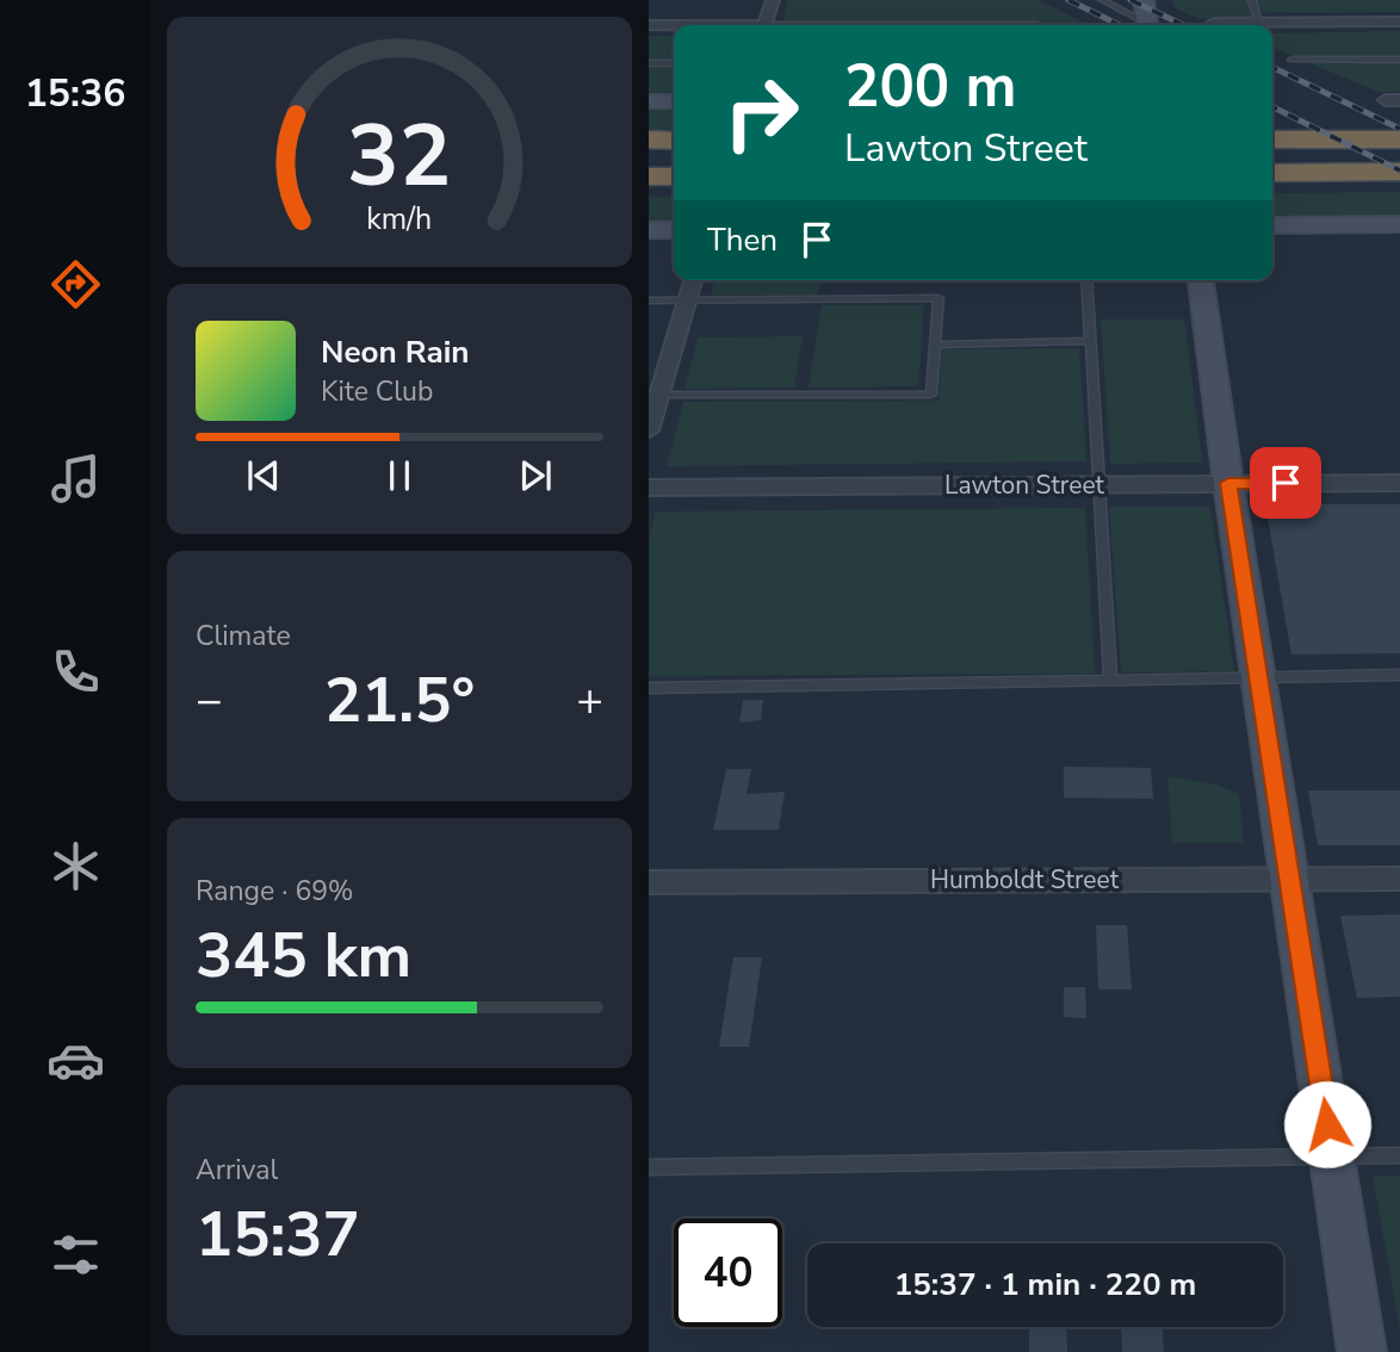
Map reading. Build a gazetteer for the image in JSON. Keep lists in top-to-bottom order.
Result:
{
  "streets": {
    "street": ["Lawton Street", "Humboldt Street"]
  },
  "page": {
    "tabs": "15:36",
    "turn": ["200 m", "Lawton Street"],
    "then": "Then",
    "song": ["Neon Rain", "Kite Club"],
    "tile": [
      "Climate",
      ["Range · 69%", "345 km"],
      ["Arrival", "15:37"]
    ],
    "heat": ["−", "21.5°", "+"],
    "limit": "40",
    "trip": "15:37 · 1 min · 220 m",
    "gauge": ["32", "km/h"]
  }
}
